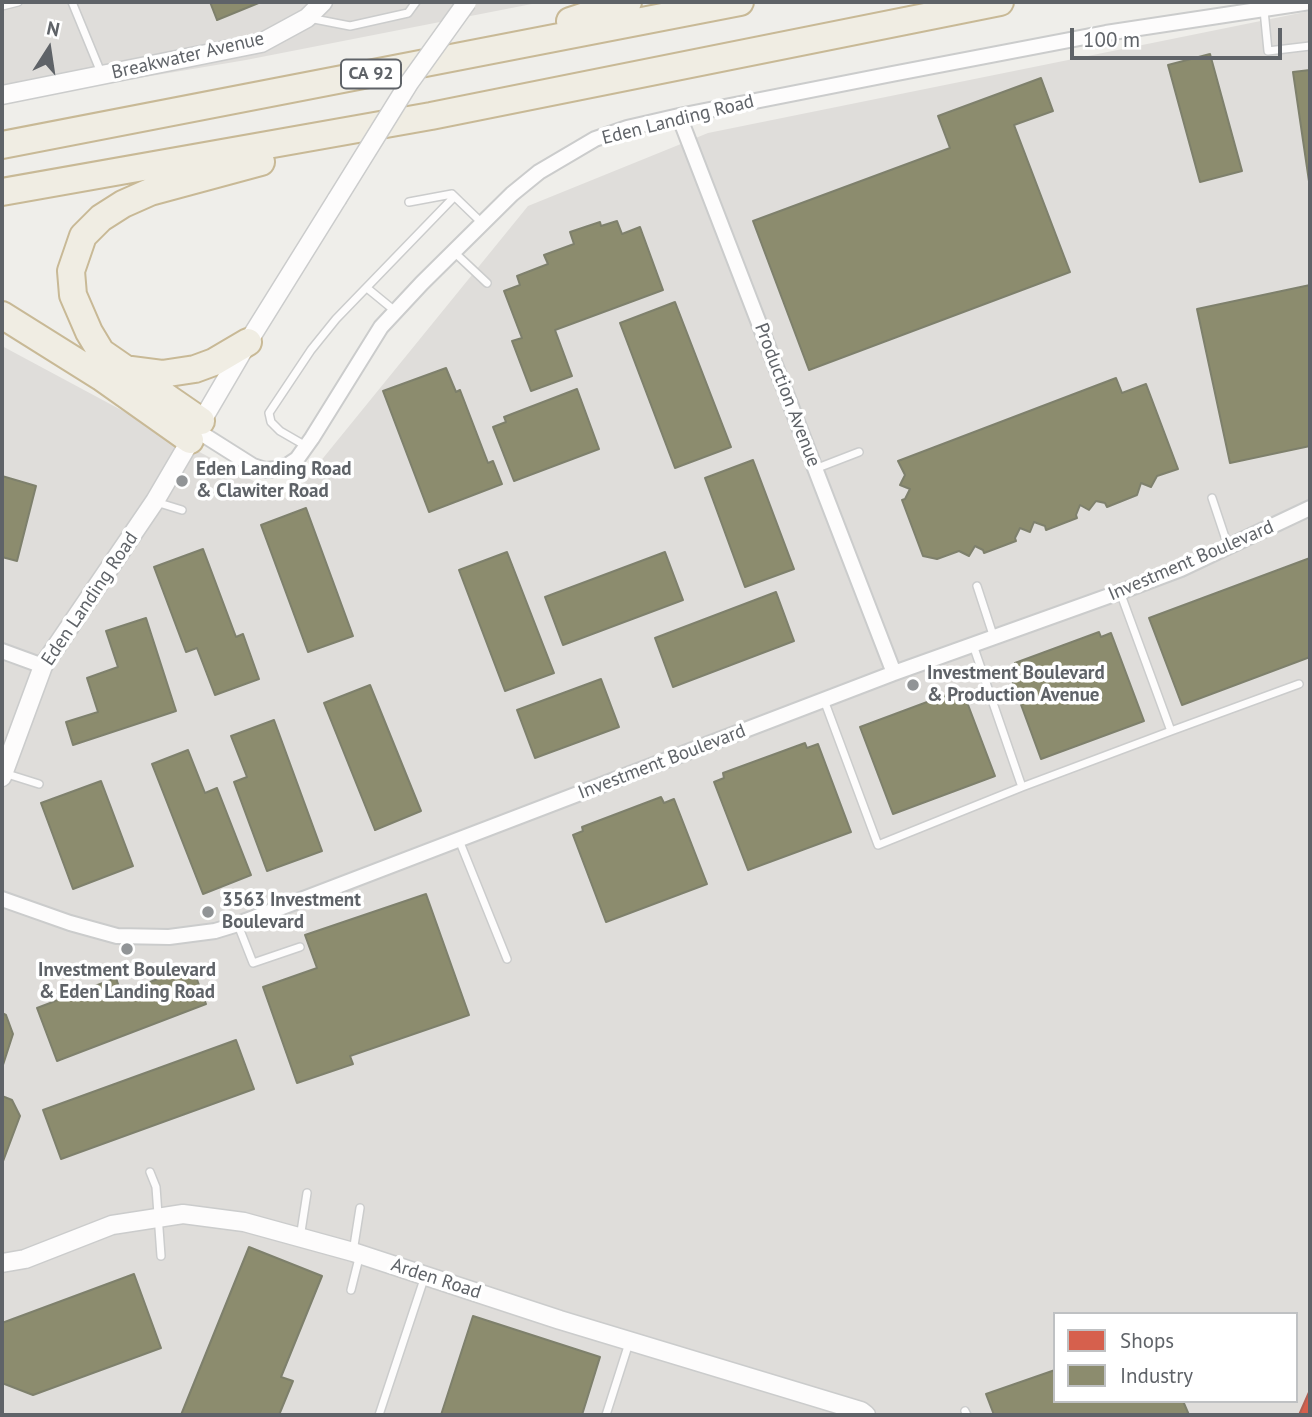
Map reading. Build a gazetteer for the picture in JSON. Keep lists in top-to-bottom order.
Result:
{
  "streets": {
    "highway": ["CA 92"],
    "street": [
      "Breakwater Avenue",
      "Eden Landing Road",
      "Production Avenue",
      "Investment Boulevard",
      "Arden Road"
    ]
  },
  "crossings": [
    ["Eden Landing Road", "Production Avenue"],
    ["Production Avenue", "Investment Boulevard"]
  ],
  "places": [
    "Eden Landing Road & Clawiter Road",
    "Investment Boulevard & Production Avenue",
    "3563 Investment Boulevard",
    "Investment Boulevard & Eden Landing Road"
  ],
  "legend": ["Shops", "Industry"],
  "scale_bar": "100 m",
  "north": "top"
}
